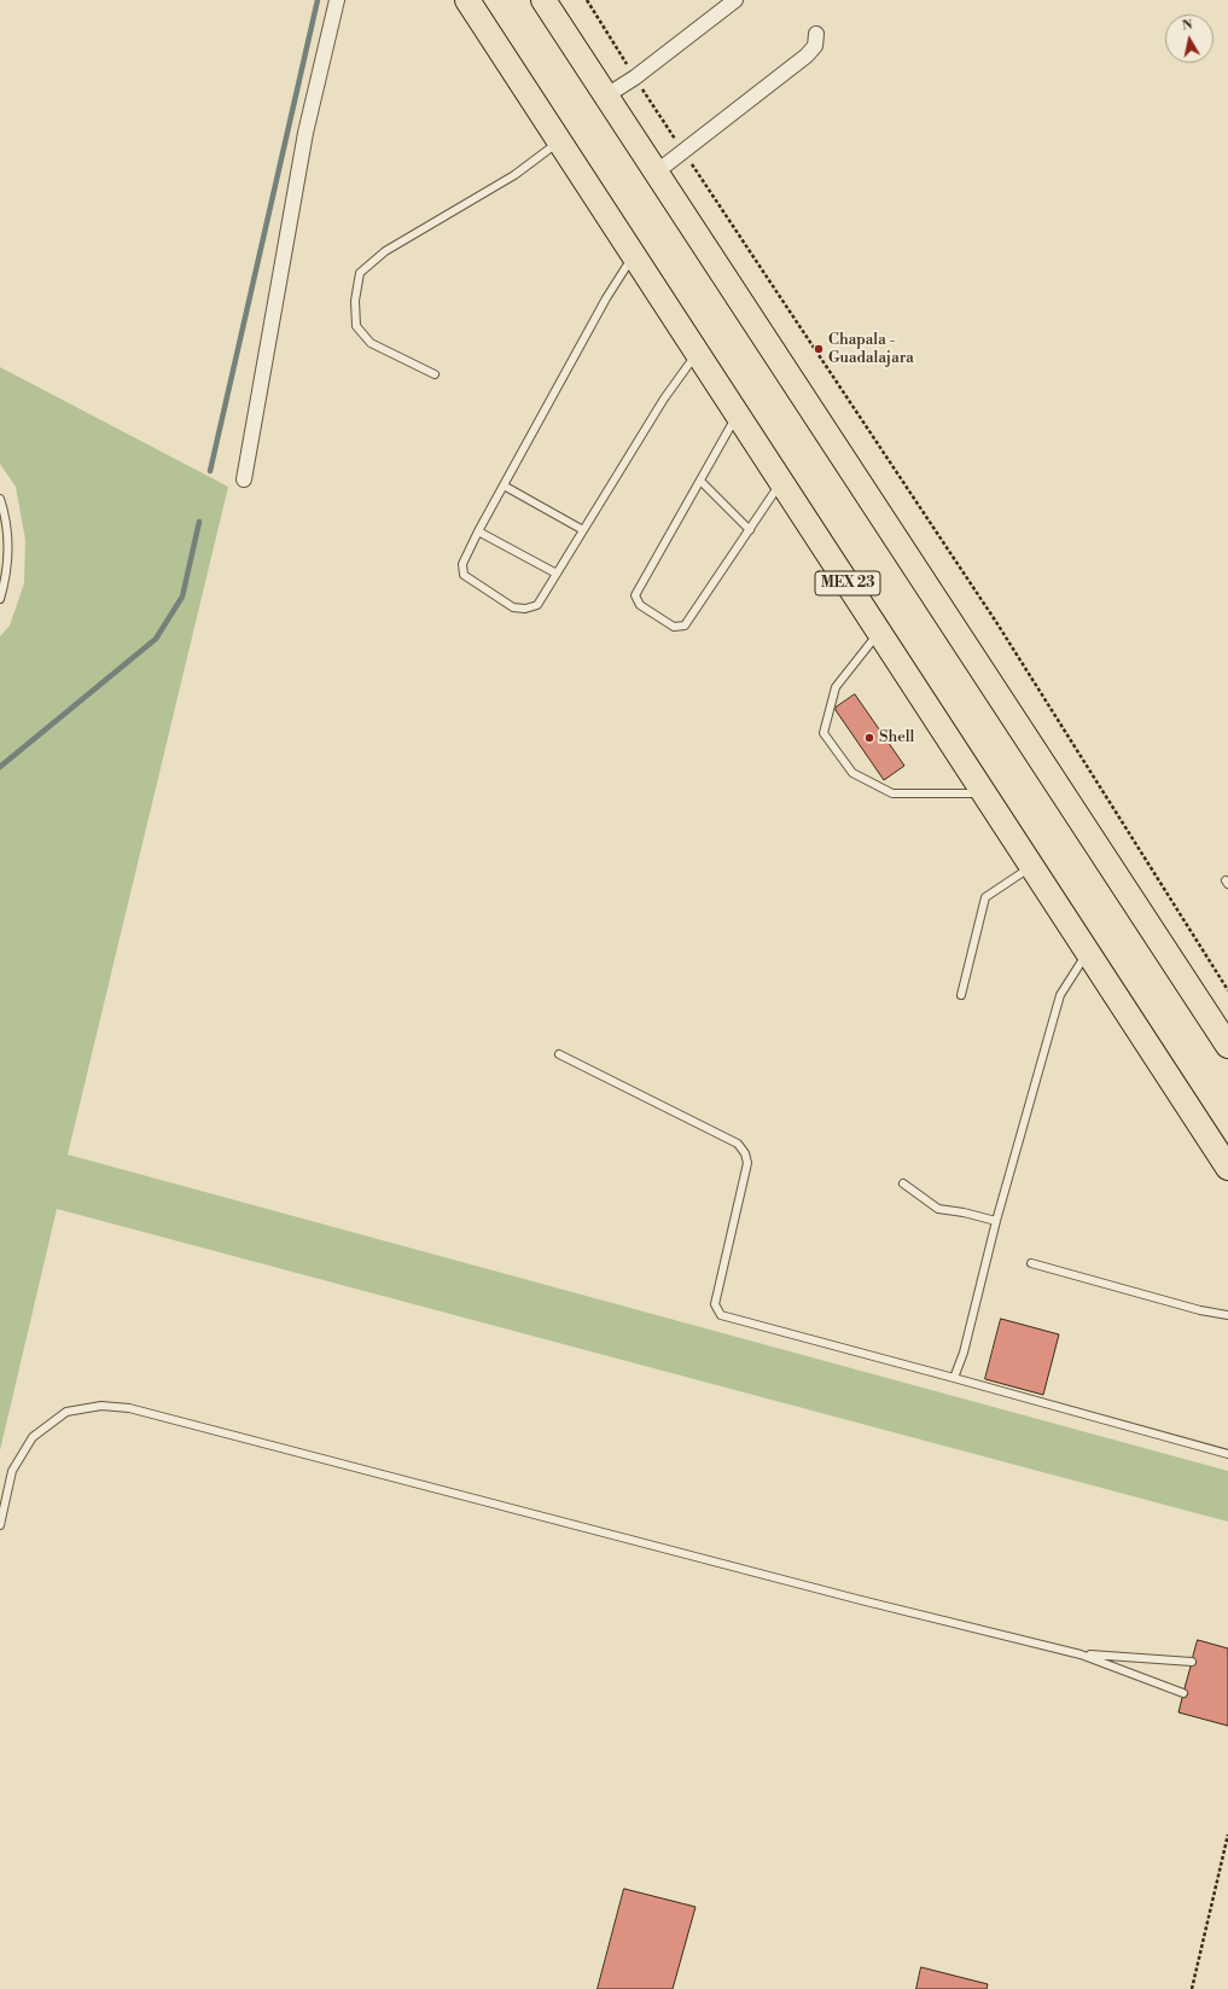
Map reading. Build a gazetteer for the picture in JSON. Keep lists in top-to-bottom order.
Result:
{
  "streets": {
    "highway": ["MEX 23"]
  },
  "places": ["Chapala - Guadalajara", "Shell"],
  "north": "top"
}
